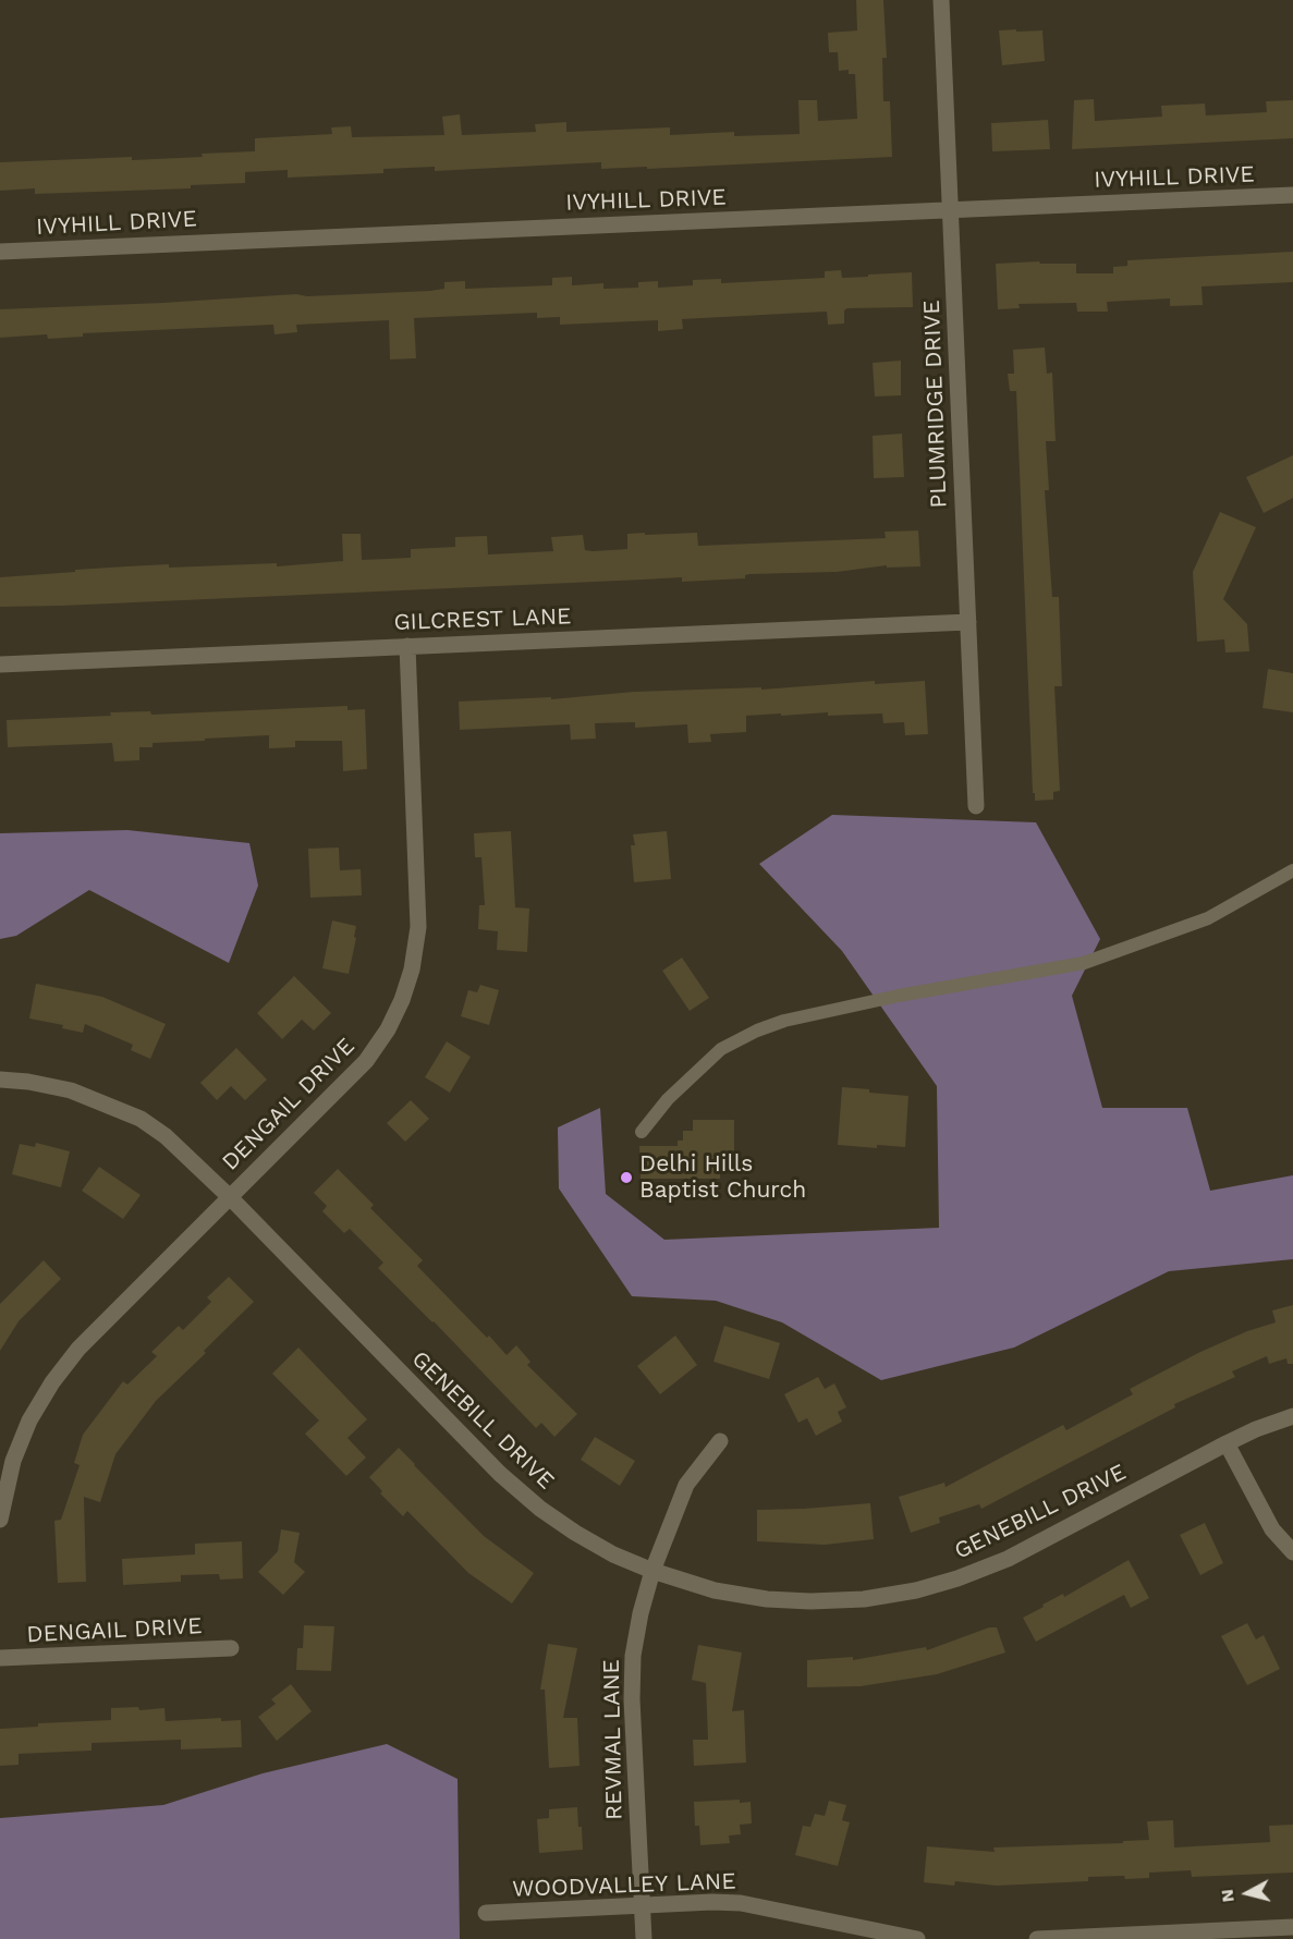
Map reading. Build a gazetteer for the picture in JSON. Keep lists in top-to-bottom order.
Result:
{
  "streets": {
    "street": [
      "IVYHILL DRIVE",
      "PLUMRIDGE DRIVE",
      "GILCREST LANE",
      "DENGAIL DRIVE",
      "GENEBILL DRIVE",
      "REVMAL LANE",
      "WOODVALLEY LANE"
    ]
  },
  "crossings": [
    ["IVYHILL DRIVE", "PLUMRIDGE DRIVE"],
    ["PLUMRIDGE DRIVE", "GILCREST LANE"],
    ["GILCREST LANE", "DENGAIL DRIVE"],
    ["DENGAIL DRIVE", "GENEBILL DRIVE"],
    ["GENEBILL DRIVE", "REVMAL LANE"],
    ["REVMAL LANE", "WOODVALLEY LANE"]
  ],
  "places": ["Delhi Hills Baptist Church"],
  "north": "left"
}
